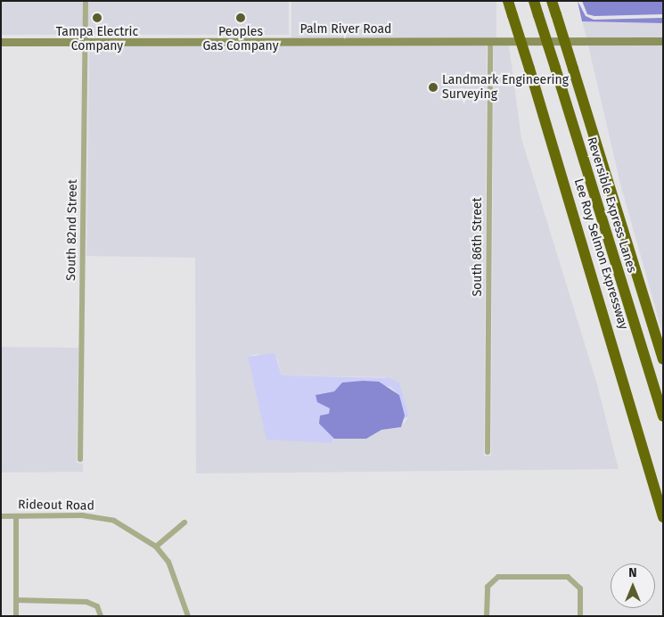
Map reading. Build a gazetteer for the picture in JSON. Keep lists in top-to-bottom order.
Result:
{
  "streets": {
    "highway": ["Reversible Express Lanes", "Lee Roy Selmon Expressway"],
    "street": [
      "Palm River Road",
      "South 82nd Street",
      "South 86th Street",
      "Rideout Road"
    ]
  },
  "crossings": [
    ["Palm River Road", "South 82nd Street"],
    ["Palm River Road", "South 86th Street"]
  ],
  "places": ["Tampa Electric Company", "Peoples Gas Company", "Landmark Engineering Surveying"],
  "north": "top"
}
